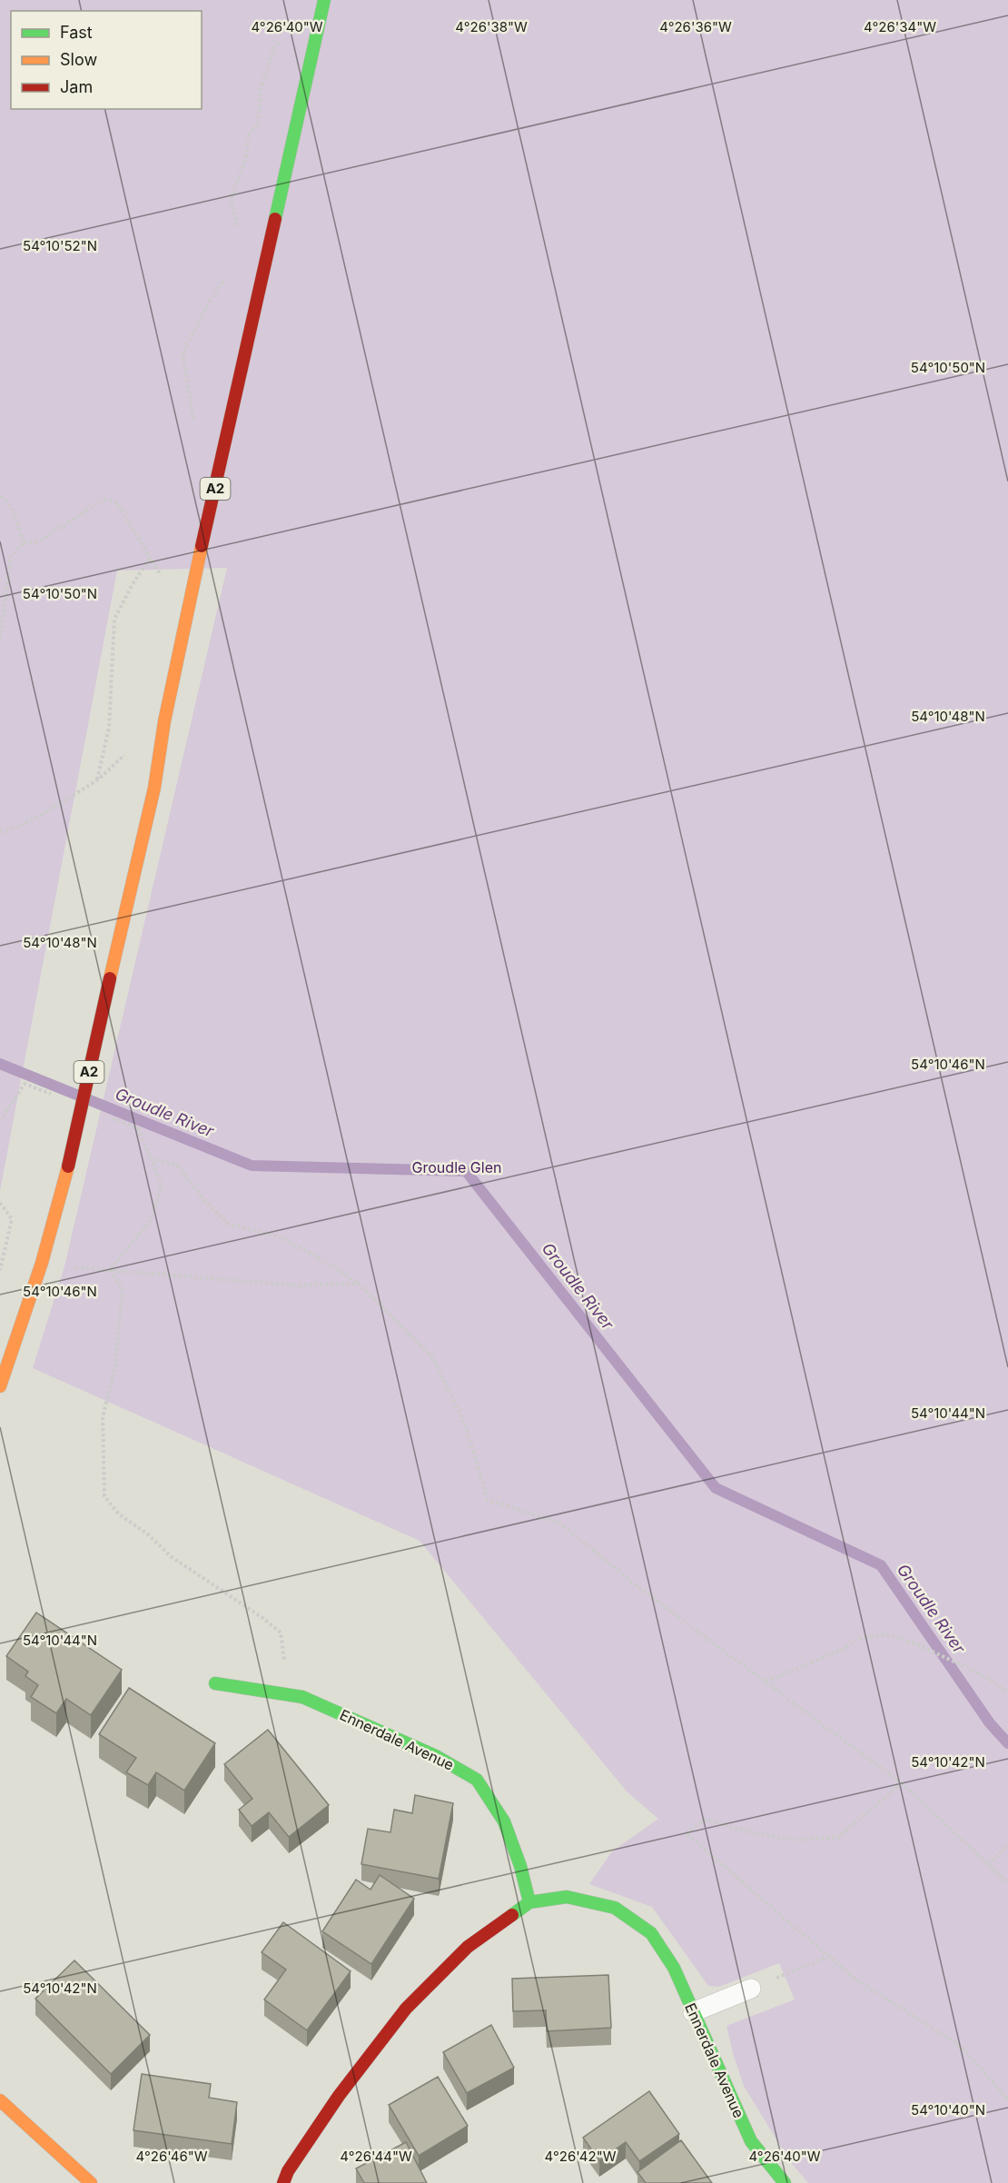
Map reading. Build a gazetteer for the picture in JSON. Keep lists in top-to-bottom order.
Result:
{
  "streets": {
    "main road": ["A2", "Ennerdale Avenue"]
  },
  "water": ["Groudle River"],
  "parks": ["Groudle Glen"],
  "legend": ["Fast", "Slow", "Jam"],
  "coordinates": [
    "4°26'40\"W",
    "4°26'38\"W",
    "4°26'36\"W",
    "4°26'34\"W",
    "54°10'52\"N",
    "54°10'50\"N",
    "54°10'48\"N",
    "54°10'46\"N",
    "54°10'44\"N",
    "54°10'42\"N",
    "54°10'40\"N",
    "4°26'46\"W",
    "4°26'44\"W",
    "4°26'42\"W"
  ]
}
